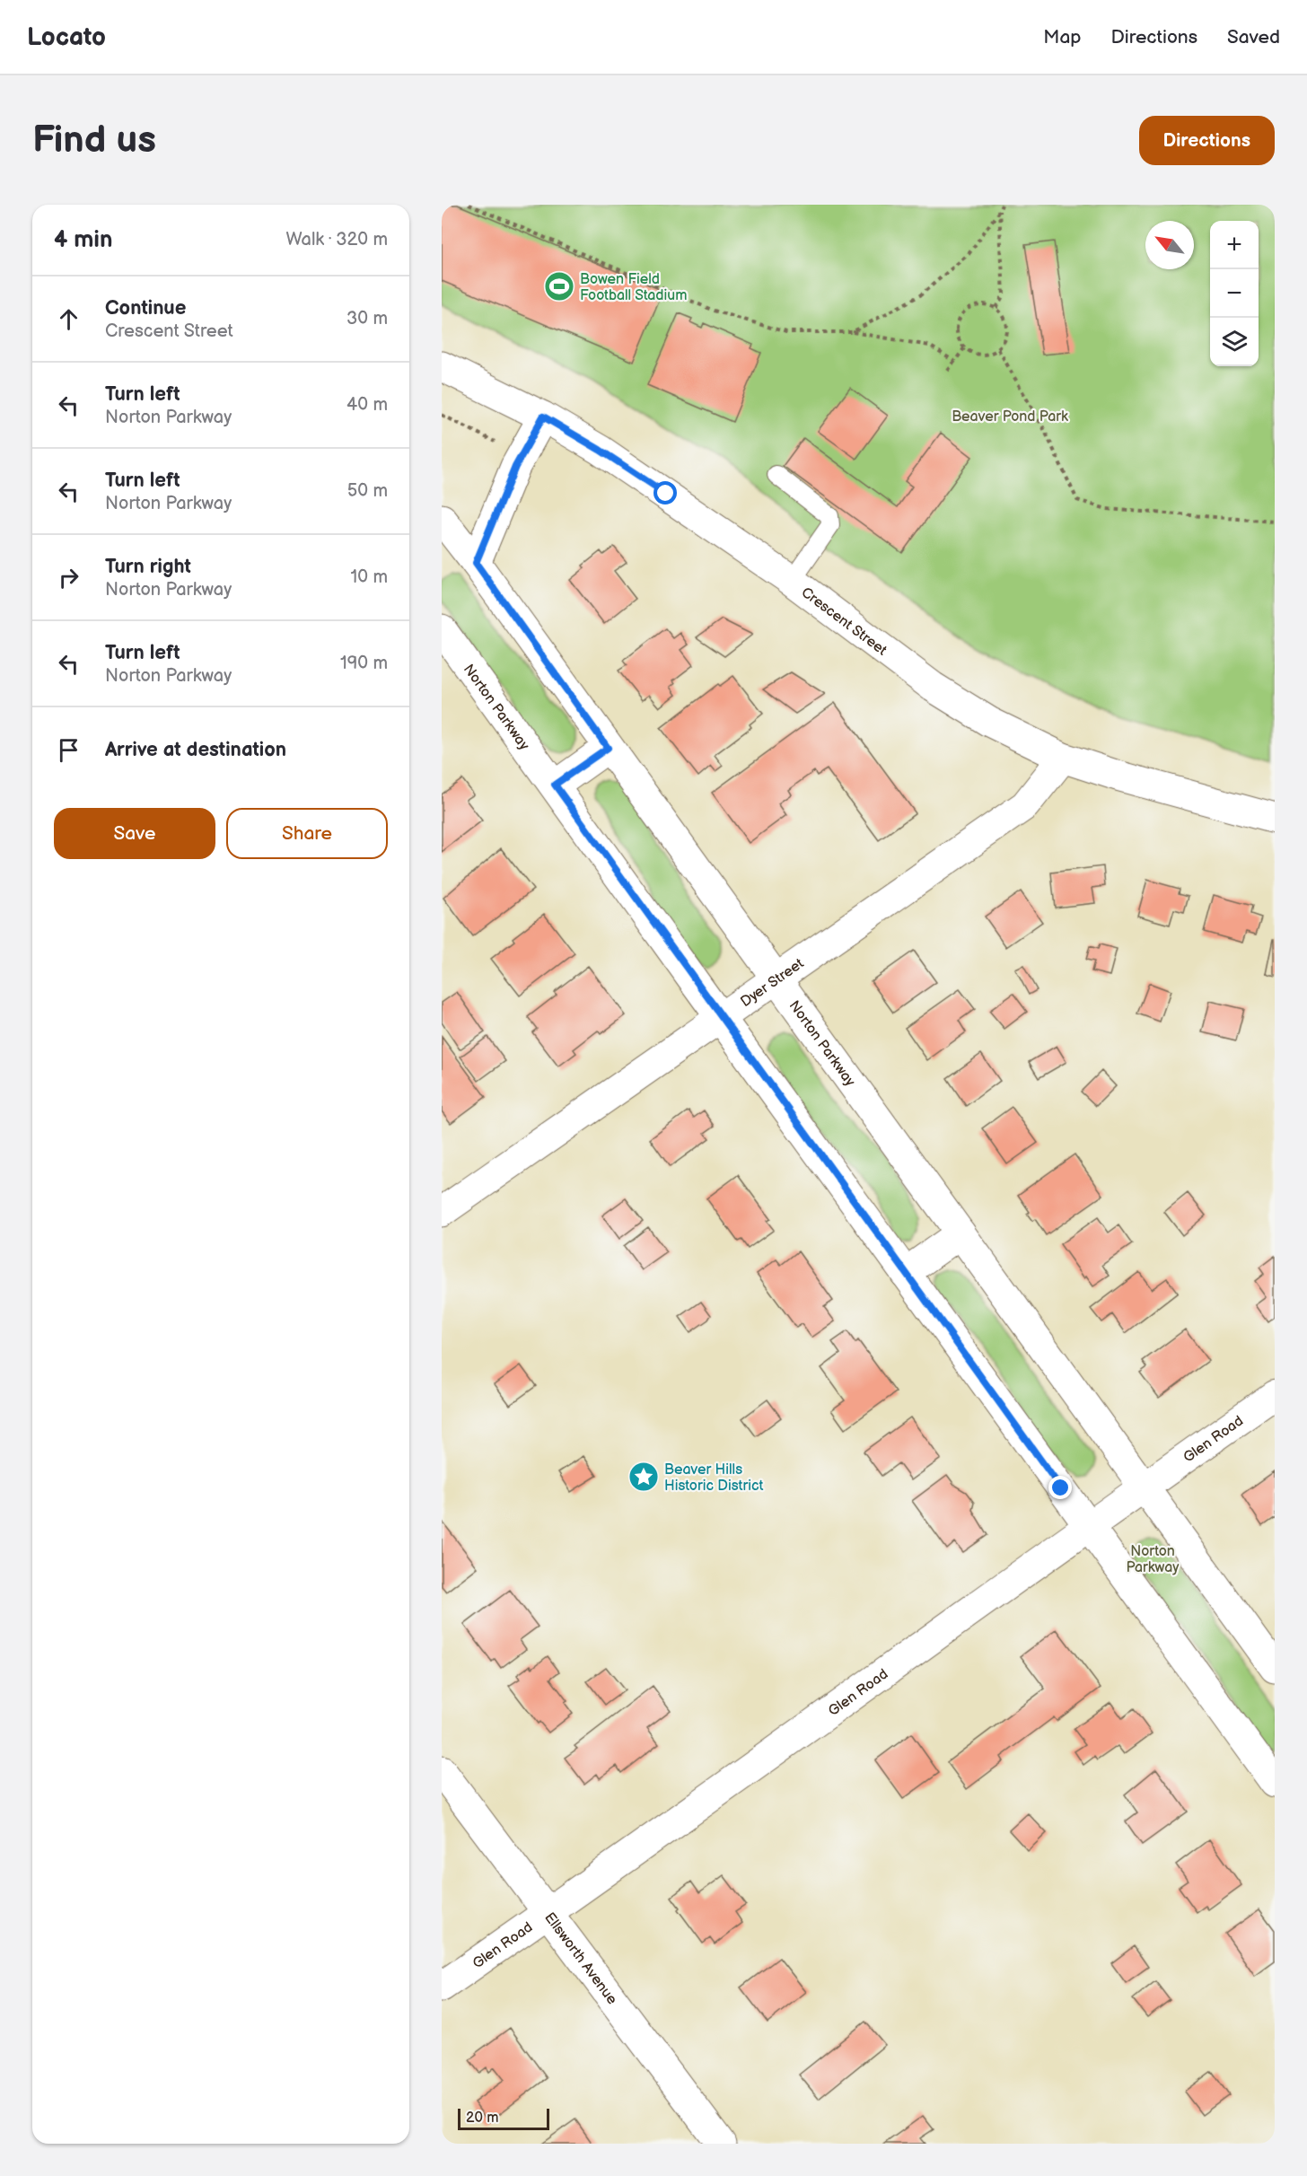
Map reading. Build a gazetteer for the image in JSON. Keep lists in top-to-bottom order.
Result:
{
  "streets": {
    "street": [
      "Crescent Street",
      "Norton Parkway",
      "Dyer Street",
      "Glen Road",
      "Ellsworth Avenue"
    ]
  },
  "crossings": [
    ["Crescent Street", "Dyer Street"],
    ["Norton Parkway", "Dyer Street"],
    ["Norton Parkway", "Glen Road"],
    ["Glen Road", "Ellsworth Avenue"]
  ],
  "parks": ["Beaver Pond Park", "Norton Parkway"],
  "places": {
    "sports": ["Bowen Field Football Stadium"],
    "place": ["Beaver Hills Historic District"]
  },
  "scale_bar": "20 m",
  "north": "top left",
  "page": {
    "header": "Locato",
    "nav": ["Map", "Directions", "Saved"],
    "buttons": [
      "Directions",
      ["Save", "Share"]
    ],
    "title": "Find us",
    "heading": ["4 min", "Walk · 320 m"],
    "map_buttons": ["+", "−"],
    "list": [
      ["Continue", "Crescent Street", "30 m"],
      ["Turn left", "Norton Parkway", "40 m"],
      ["Turn left", "Norton Parkway", "50 m"],
      ["Turn right", "Norton Parkway", "10 m"],
      ["Turn left", "Norton Parkway", "190 m"],
      "Arrive at destination"
    ],
    "scale": "20 m"
  }
}
